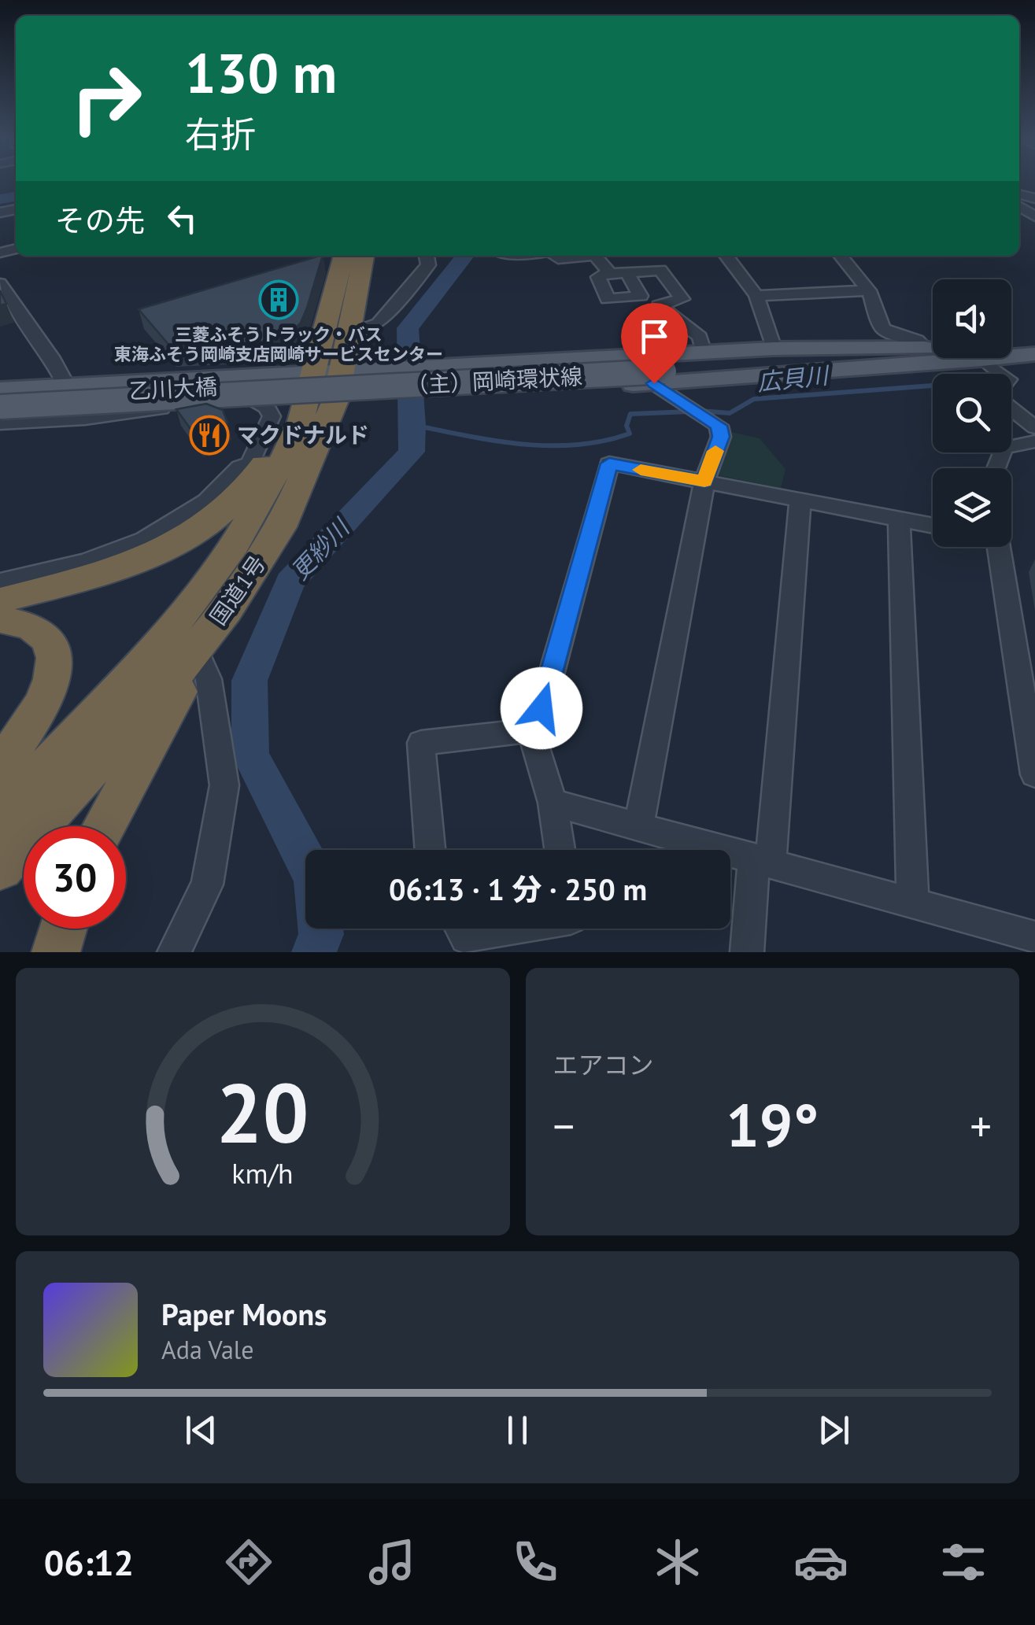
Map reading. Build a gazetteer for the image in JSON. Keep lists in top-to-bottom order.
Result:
{
  "streets": {
    "highway": ["国道1号"],
    "main road": ["（主）岡崎環状線", "乙川大橋"]
  },
  "crossings": [
    ["（主）岡崎環状線", "乙川大橋"],
    ["（主）岡崎環状線", "国道1号"],
    ["乙川大橋", "国道1号"]
  ],
  "water": ["広貝川", "更紗川"],
  "places": {
    "building": ["三菱ふそうトラック・バス 東海ふそう岡崎支店岡崎サービスセンター"],
    "restaurant": ["マクドナルド"]
  },
  "page": {
    "turn": ["130 m", "右折"],
    "then": "その先",
    "limit": "30",
    "trip": "06:13 · 1 分 · 250 m",
    "tile": "エアコン",
    "heat": ["−", "19°", "+"],
    "song": ["Paper Moons", "Ada Vale"],
    "tabs": "06:12",
    "gauge": ["20", "km/h"]
  }
}
